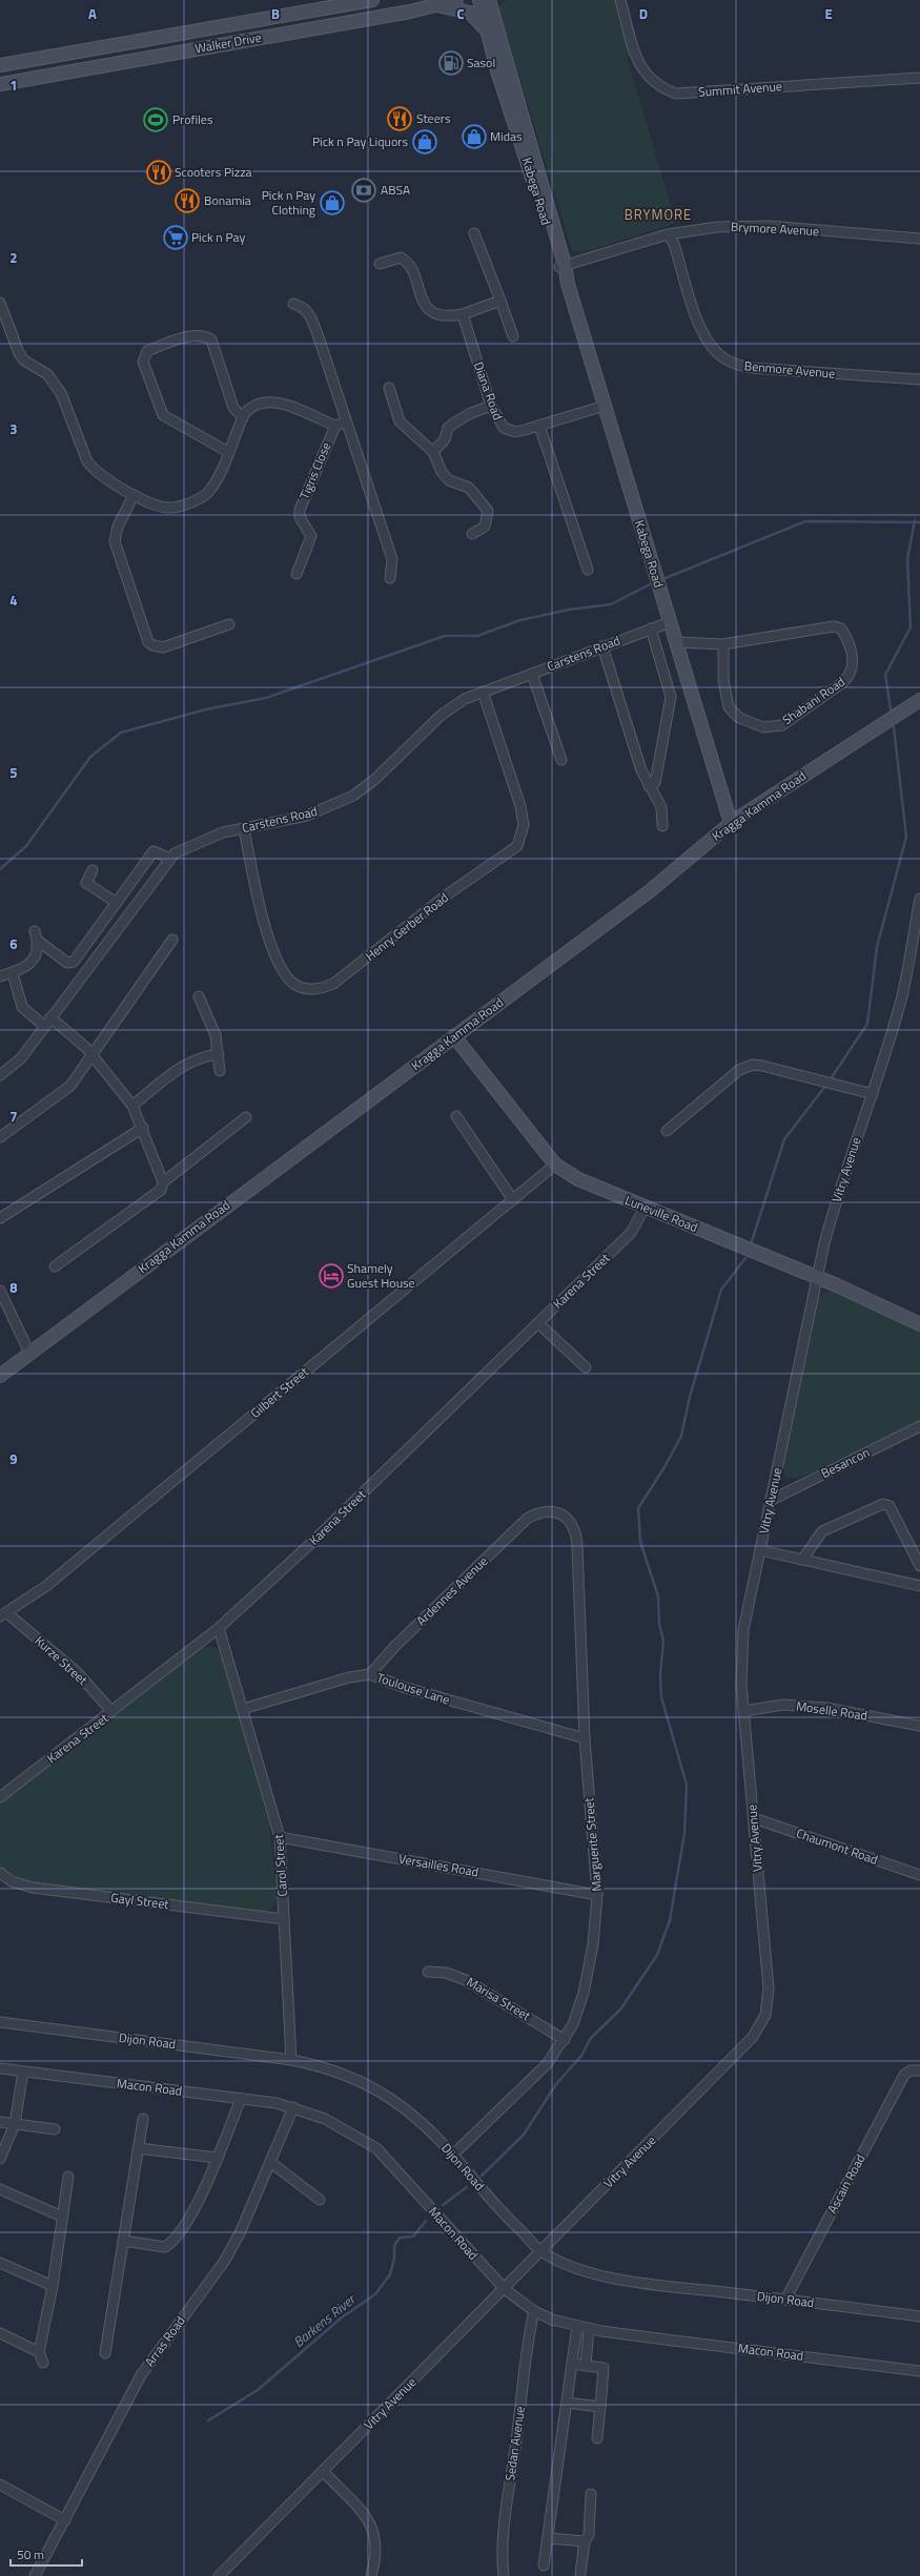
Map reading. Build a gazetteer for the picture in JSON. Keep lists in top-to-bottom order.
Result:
{
  "streets": {
    "street": [
      "Walker Drive",
      "Summit Avenue",
      "Kabega Road",
      "Brymore Avenue",
      "Benmore Avenue",
      "Diana Road",
      "Tigris Close",
      "Carstens Road",
      "Shabani Road",
      "Kragga Kamma Road",
      "Henry Gerber Road",
      "Vitry Avenue",
      "Luneville Road",
      "Karena Street",
      "Gilbert Street",
      "Besancon",
      "Ardennes Avenue",
      "Kurze Street",
      "Toulouse Lane",
      "Moselle Road",
      "Marguerite Street",
      "Chaumont Road",
      "Carol Street",
      "Versailles Road",
      "Gayl Street",
      "Marisa Street",
      "Dijon Road",
      "Macon Road",
      "Ascain Road",
      "Arras Road",
      "Sedan Avenue"
    ]
  },
  "crossings": [
    ["Kabega Road", "Brymore Avenue"],
    ["Kabega Road", "Diana Road"],
    ["Kabega Road", "Carstens Road"],
    ["Kabega Road", "Shabani Road"],
    ["Kabega Road", "Kragga Kamma Road"],
    ["Brymore Avenue", "Benmore Avenue"],
    ["Carstens Road", "Henry Gerber Road"],
    ["Kragga Kamma Road", "Luneville Road"],
    ["Vitry Avenue", "Luneville Road"],
    ["Vitry Avenue", "Besancon"],
    ["Vitry Avenue", "Moselle Road"],
    ["Vitry Avenue", "Chaumont Road"],
    ["Vitry Avenue", "Dijon Road"],
    ["Vitry Avenue", "Macon Road"],
    ["Luneville Road", "Karena Street"],
    ["Luneville Road", "Gilbert Street"],
    ["Karena Street", "Kurze Street"],
    ["Karena Street", "Carol Street"],
    ["Gilbert Street", "Kurze Street"],
    ["Ardennes Avenue", "Toulouse Lane"],
    ["Ardennes Avenue", "Marguerite Street"],
    ["Toulouse Lane", "Marguerite Street"],
    ["Toulouse Lane", "Carol Street"],
    ["Marguerite Street", "Versailles Road"],
    ["Marguerite Street", "Marisa Street"],
    ["Marguerite Street", "Dijon Road"],
    ["Carol Street", "Versailles Road"],
    ["Carol Street", "Gayl Street"],
    ["Carol Street", "Dijon Road"],
    ["Dijon Road", "Ascain Road"],
    ["Macon Road", "Arras Road"],
    ["Macon Road", "Sedan Avenue"]
  ],
  "districts": ["BRYMORE"],
  "water": ["Barkens River"],
  "places": {
    "fuel station": ["Sasol"],
    "restaurant": ["Steers", "Scooters Pizza", "Bonamia"],
    "sports": ["Profiles"],
    "shop": ["Midas", "Pick n Pay Liquors", "Pick n Pay Clothing"],
    "bank": ["ABSA"],
    "supermarket": ["Pick n Pay"],
    "hotel": ["Shamely Guest House"]
  },
  "scale_bar": "50 m",
  "grid": {
    "columns": [
      "A",
      "B",
      "C",
      "D",
      "E"
    ],
    "rows": [
      "1",
      "2",
      "3",
      "4",
      "5",
      "6",
      "7",
      "8",
      "9"
    ]
  }
}
